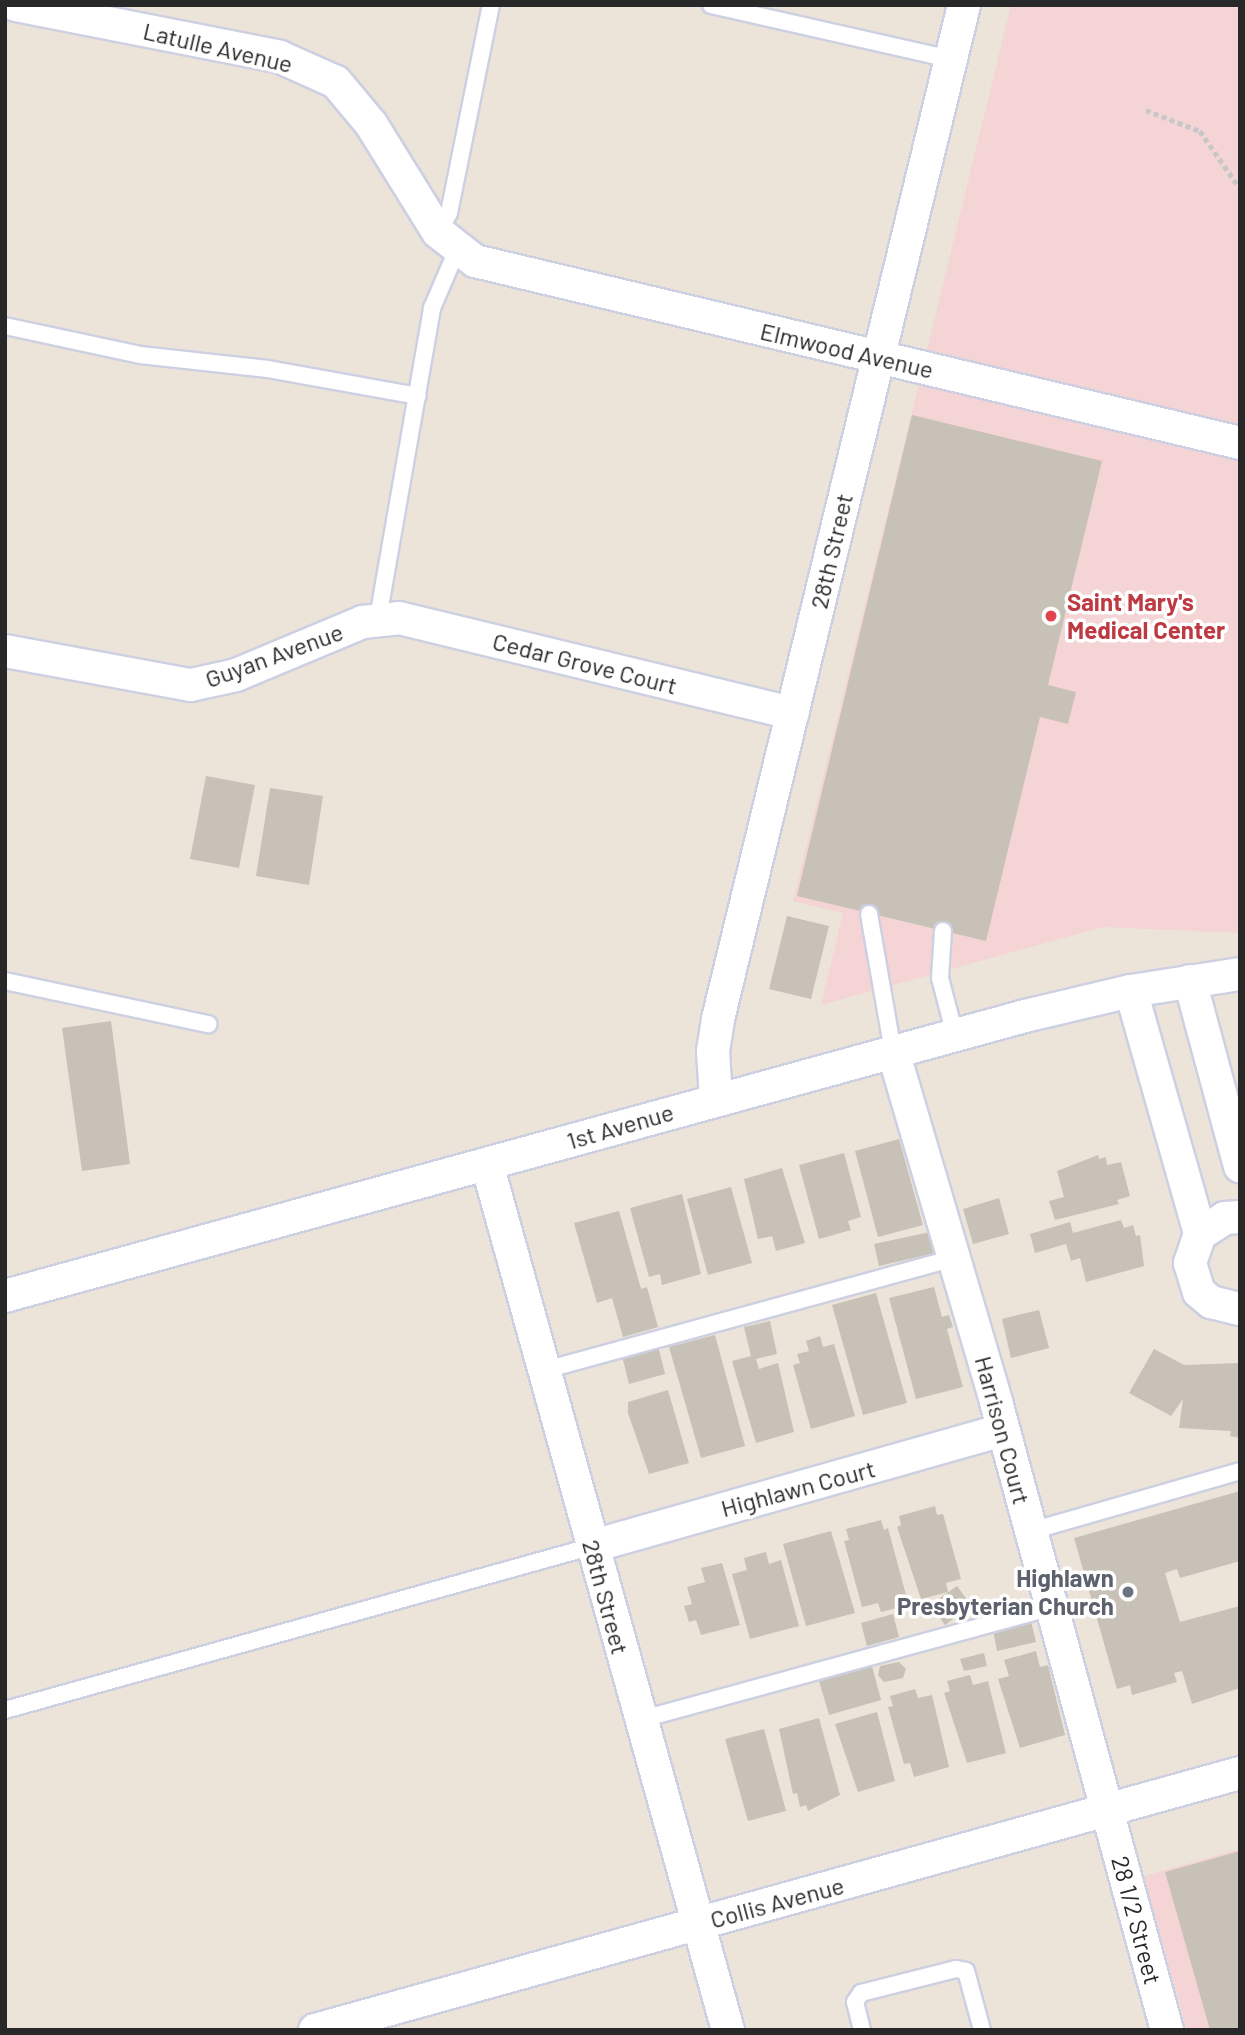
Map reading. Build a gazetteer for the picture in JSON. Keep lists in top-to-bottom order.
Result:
{
  "streets": {
    "street": [
      "Latulle Avenue",
      "Elmwood Avenue",
      "28th Street",
      "Guyan Avenue",
      "Cedar Grove Court",
      "1st Avenue",
      "Harrison Court",
      "Highlawn Court",
      "Collis Avenue",
      "28 1/2 Street"
    ]
  },
  "crossings": [
    ["Latulle Avenue", "Elmwood Avenue"],
    ["Elmwood Avenue", "28th Street"],
    ["28th Street", "Cedar Grove Court"],
    ["28th Street", "1st Avenue"],
    ["28th Street", "Highlawn Court"],
    ["28th Street", "Collis Avenue"],
    ["Guyan Avenue", "Cedar Grove Court"],
    ["1st Avenue", "Harrison Court"],
    ["Harrison Court", "Highlawn Court"],
    ["Harrison Court", "Collis Avenue"],
    ["Harrison Court", "28 1/2 Street"],
    ["Collis Avenue", "28 1/2 Street"]
  ],
  "places": ["Saint Mary's Medical Center", "Highlawn Presbyterian Church"]
}
